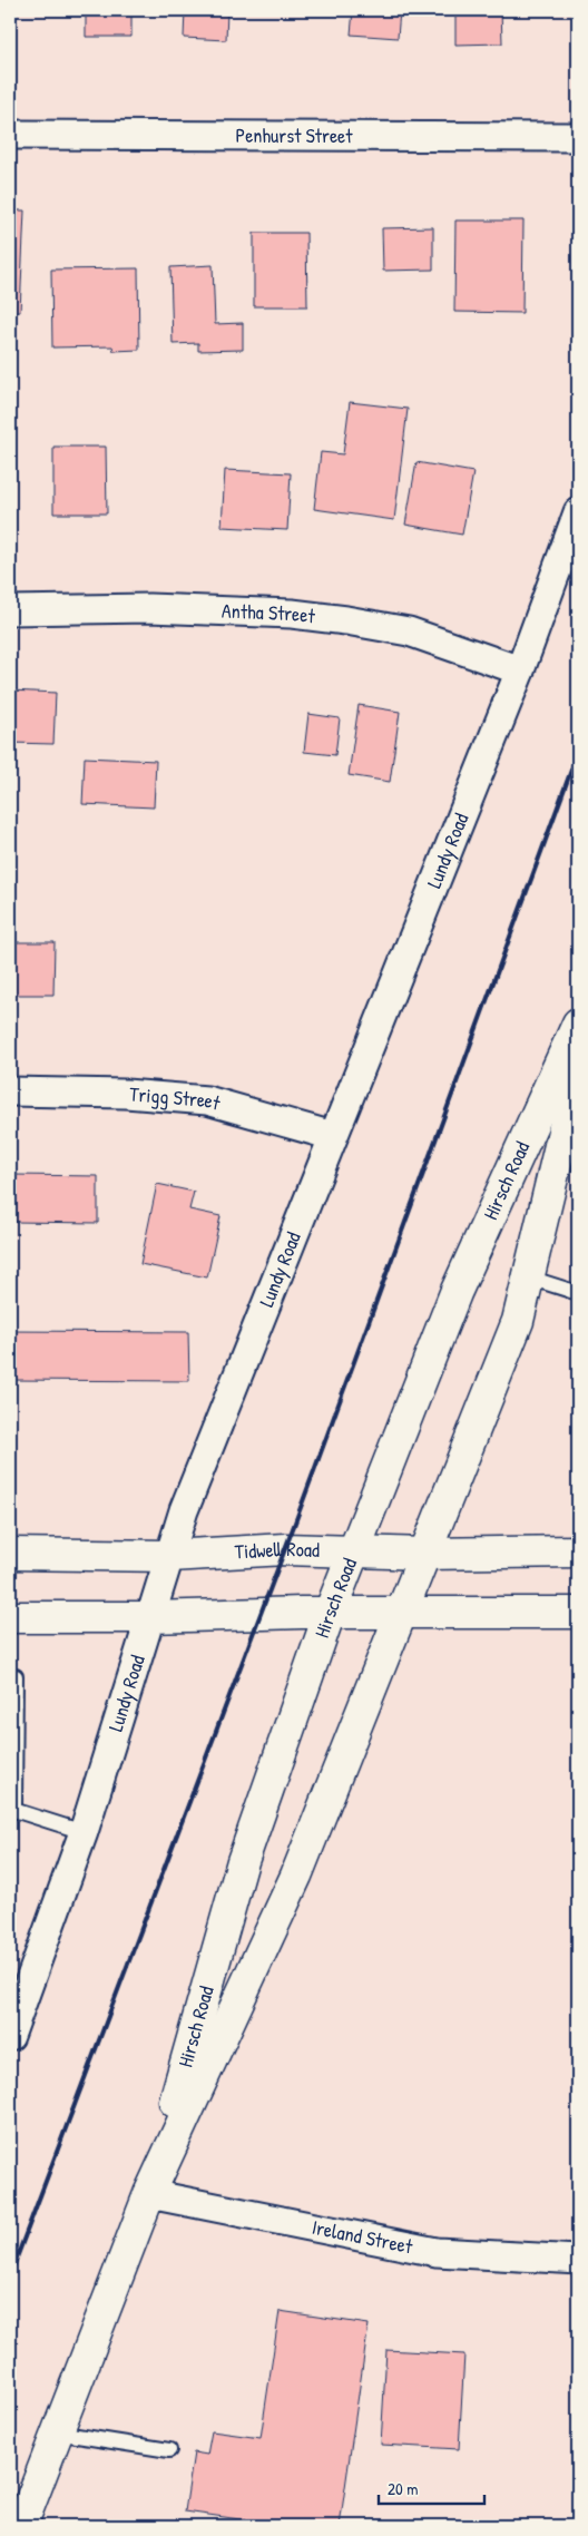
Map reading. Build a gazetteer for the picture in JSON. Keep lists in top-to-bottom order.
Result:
{
  "streets": {
    "main road": ["Hirsch Road", "Tidwell Road"],
    "street": [
      "Penhurst Street",
      "Antha Street",
      "Lundy Road",
      "Trigg Street",
      "Ireland Street"
    ]
  },
  "crossings": [
    ["Antha Street", "Lundy Road"],
    ["Lundy Road", "Trigg Street"],
    ["Lundy Road", "Tidwell Road"],
    ["Hirsch Road", "Tidwell Road"],
    ["Hirsch Road", "Ireland Street"]
  ],
  "scale_bar": "20 m"
}
